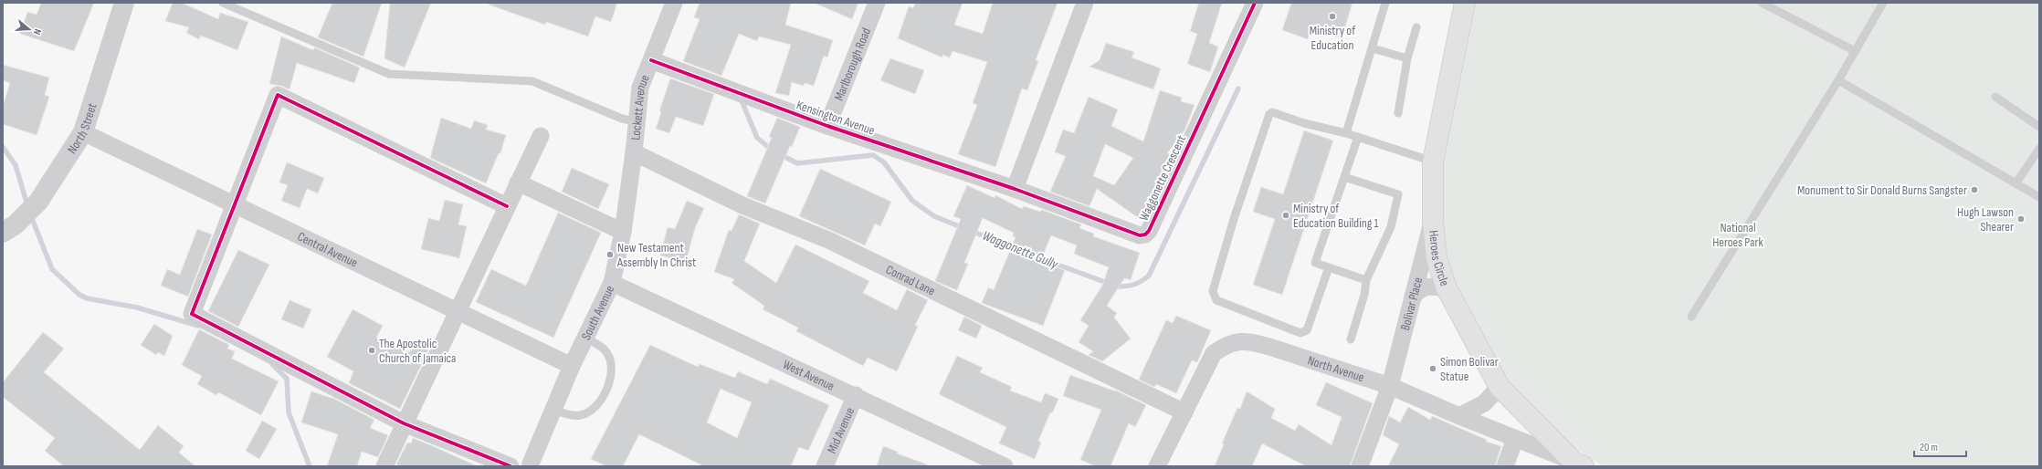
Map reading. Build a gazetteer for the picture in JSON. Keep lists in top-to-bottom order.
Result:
{
  "streets": {
    "main road": ["Heroes Circle"],
    "street": [
      "Marlborough Road",
      "Lockett Avenue",
      "Kensington Avenue",
      "North Street",
      "Waggonette Crescent",
      "Central Avenue",
      "Conrad Lane",
      "Bolivar Place",
      "South Avenue",
      "North Avenue",
      "West Avenue",
      "Mid Avenue"
    ]
  },
  "crossings": [
    ["Marlborough Road", "Kensington Avenue"],
    ["Lockett Avenue", "Kensington Avenue"],
    ["Lockett Avenue", "Conrad Lane"],
    ["Lockett Avenue", "South Avenue"],
    ["Kensington Avenue", "Waggonette Crescent"],
    ["North Street", "Central Avenue"],
    ["Central Avenue", "South Avenue"],
    ["Heroes Circle", "Bolivar Place"],
    ["Heroes Circle", "North Avenue"],
    ["Conrad Lane", "South Avenue"],
    ["Conrad Lane", "North Avenue"],
    ["Bolivar Place", "North Avenue"],
    ["South Avenue", "West Avenue"],
    ["West Avenue", "Mid Avenue"]
  ],
  "water": ["Waggonette Gully"],
  "parks": ["National Heroes Park"],
  "places": [
    "Ministry of Education",
    "Monument to Sir Donald Burns Sangster",
    "Ministry of Education Building 1",
    "Hugh Lawson Shearer",
    "New Testament Assembly In Christ",
    "The Apostolic Church of Jamaica",
    "Simon Bolivar Statue"
  ],
  "scale_bar": "20 m",
  "north": "right"
}
